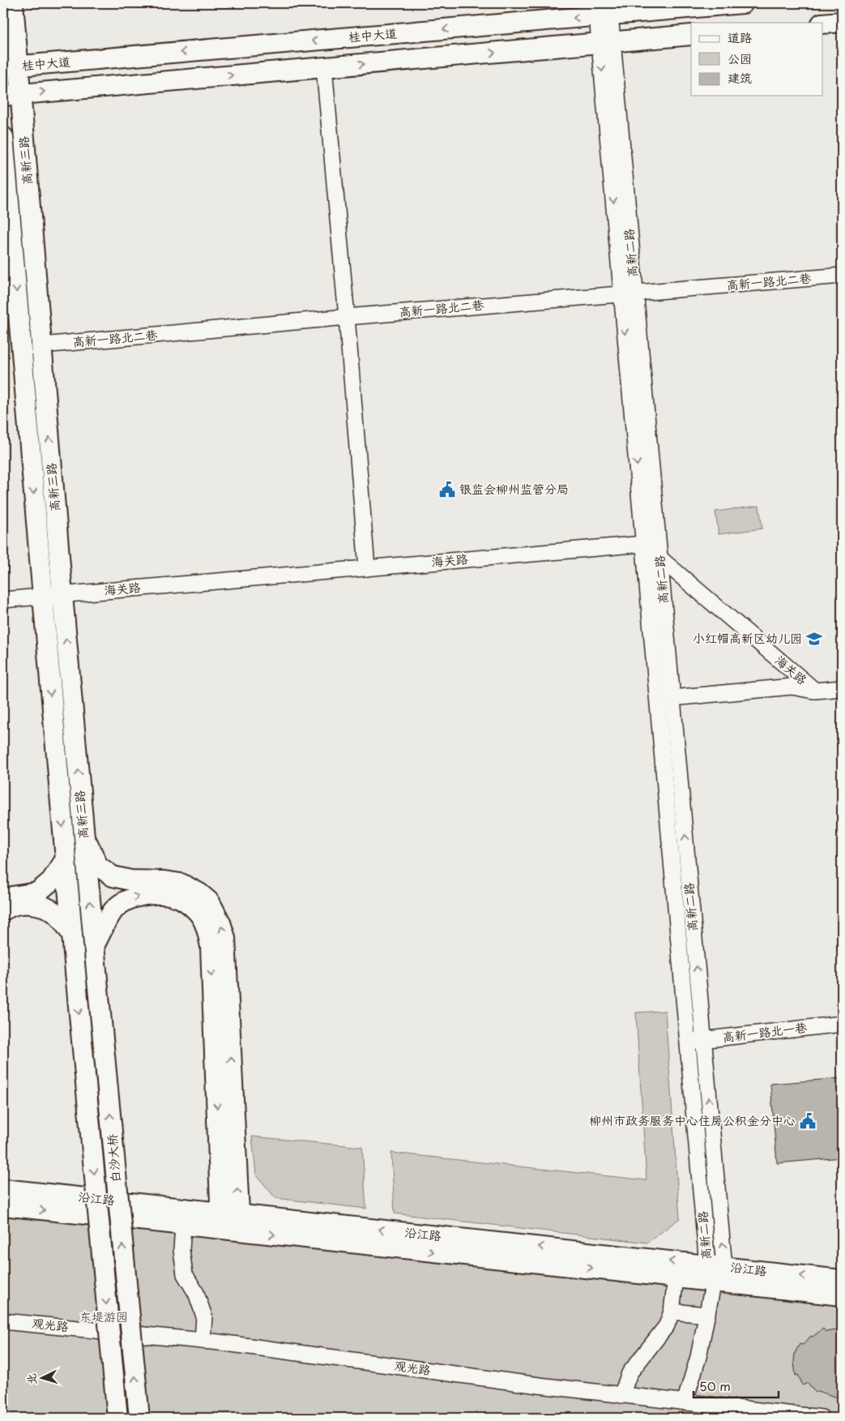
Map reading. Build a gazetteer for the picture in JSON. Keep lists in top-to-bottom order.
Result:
{
  "streets": {
    "main road": [
      "桂中大道",
      "高新三路",
      "白沙大桥",
      "沿江路"
    ],
    "street": [
      "高新二路",
      "高新一路北二巷",
      "海关路",
      "高新一路北一巷",
      "观光路"
    ]
  },
  "crossings": [
    ["桂中大道", "高新三路"],
    ["桂中大道", "高新二路"],
    ["高新三路", "高新一路北二巷"],
    ["高新三路", "海关路"],
    ["高新三路", "白沙大桥"],
    ["高新二路", "高新一路北二巷"],
    ["高新二路", "海关路"],
    ["高新二路", "高新一路北一巷"],
    ["高新二路", "沿江路"]
  ],
  "parks": ["东堤游园"],
  "places": {
    "public building": ["银监会柳州监管分局", "柳州市政务服务中心住房公积金分中心"],
    "school or university": ["小红帽高新区幼儿园"]
  },
  "legend": ["道路", "公园", "建筑"],
  "scale_bar": "50 m",
  "north": "left"
}
